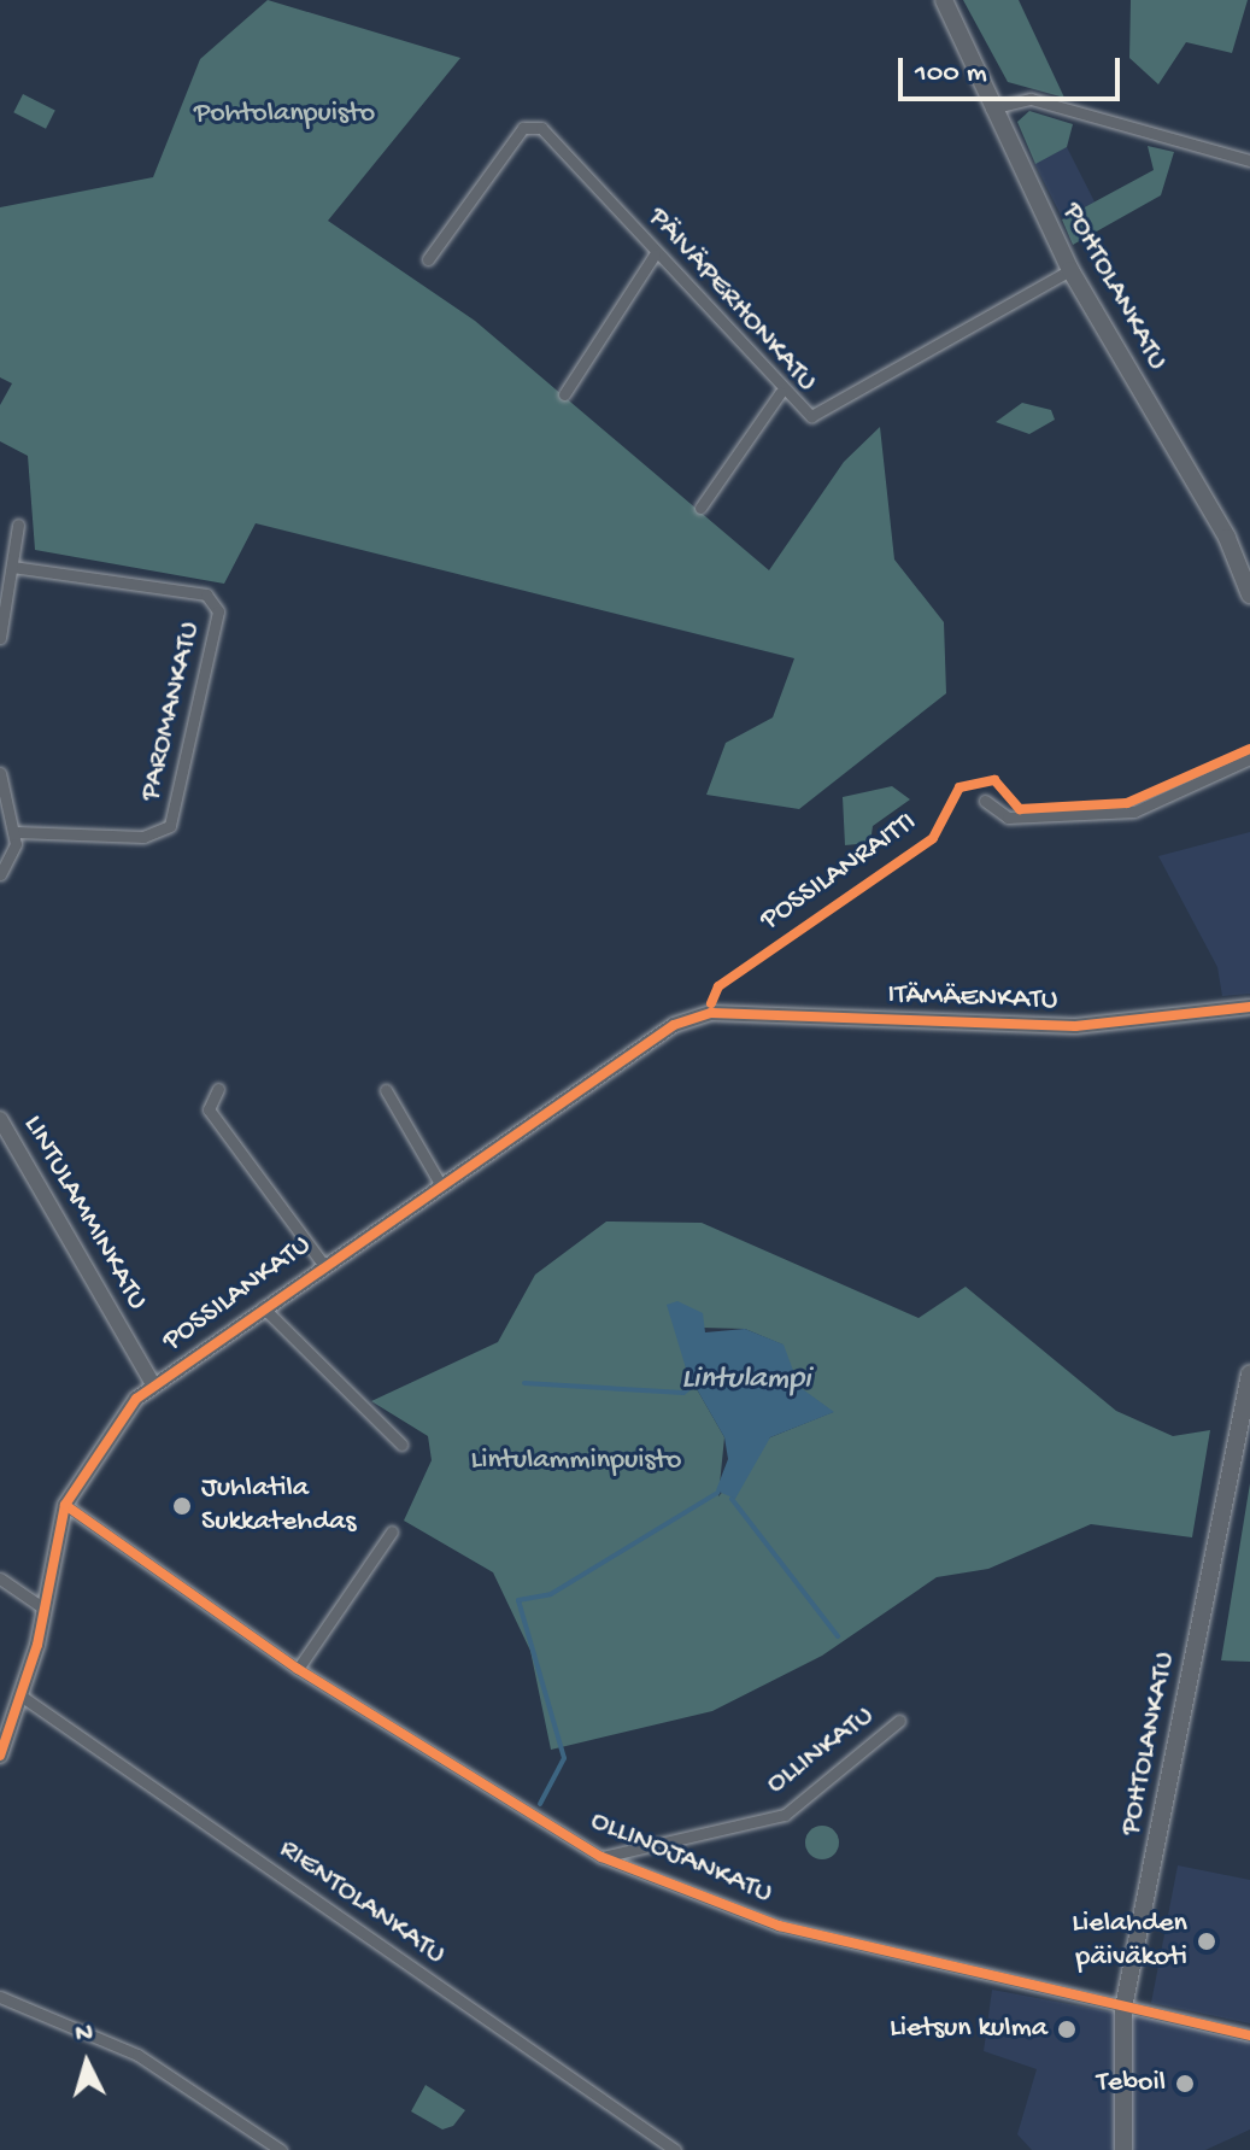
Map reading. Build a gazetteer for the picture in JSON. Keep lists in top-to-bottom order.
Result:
{
  "streets": {
    "main road": ["POHTOLANKATU"],
    "street": [
      "PÄIVÄPERHONKATU",
      "PAROMANKATU",
      "ITÄMÄENKATU",
      "LINTULAMMINKATU",
      "POSSILANKATU",
      "OLLINKATU",
      "OLLINOJANKATU",
      "RIENTOLANKATU"
    ],
    "cycle path": ["POSSILANRAITTI"]
  },
  "crossings": [
    ["POHTOLANKATU", "PÄIVÄPERHONKATU"],
    ["POHTOLANKATU", "OLLINOJANKATU"],
    ["ITÄMÄENKATU", "POSSILANKATU"],
    ["LINTULAMMINKATU", "POSSILANKATU"],
    ["POSSILANKATU", "OLLINOJANKATU"],
    ["POSSILANKATU", "RIENTOLANKATU"],
    ["OLLINKATU", "OLLINOJANKATU"]
  ],
  "water": ["Lintulampi"],
  "parks": ["Pohtolanpuisto", "Lintulamminpuisto"],
  "places": [
    "Juhlatila Sukkatehdas",
    "Lielahden päiväkoti",
    "Lietsun kulma",
    "Teboil"
  ],
  "scale_bar": "100 m",
  "north": "top"
}
